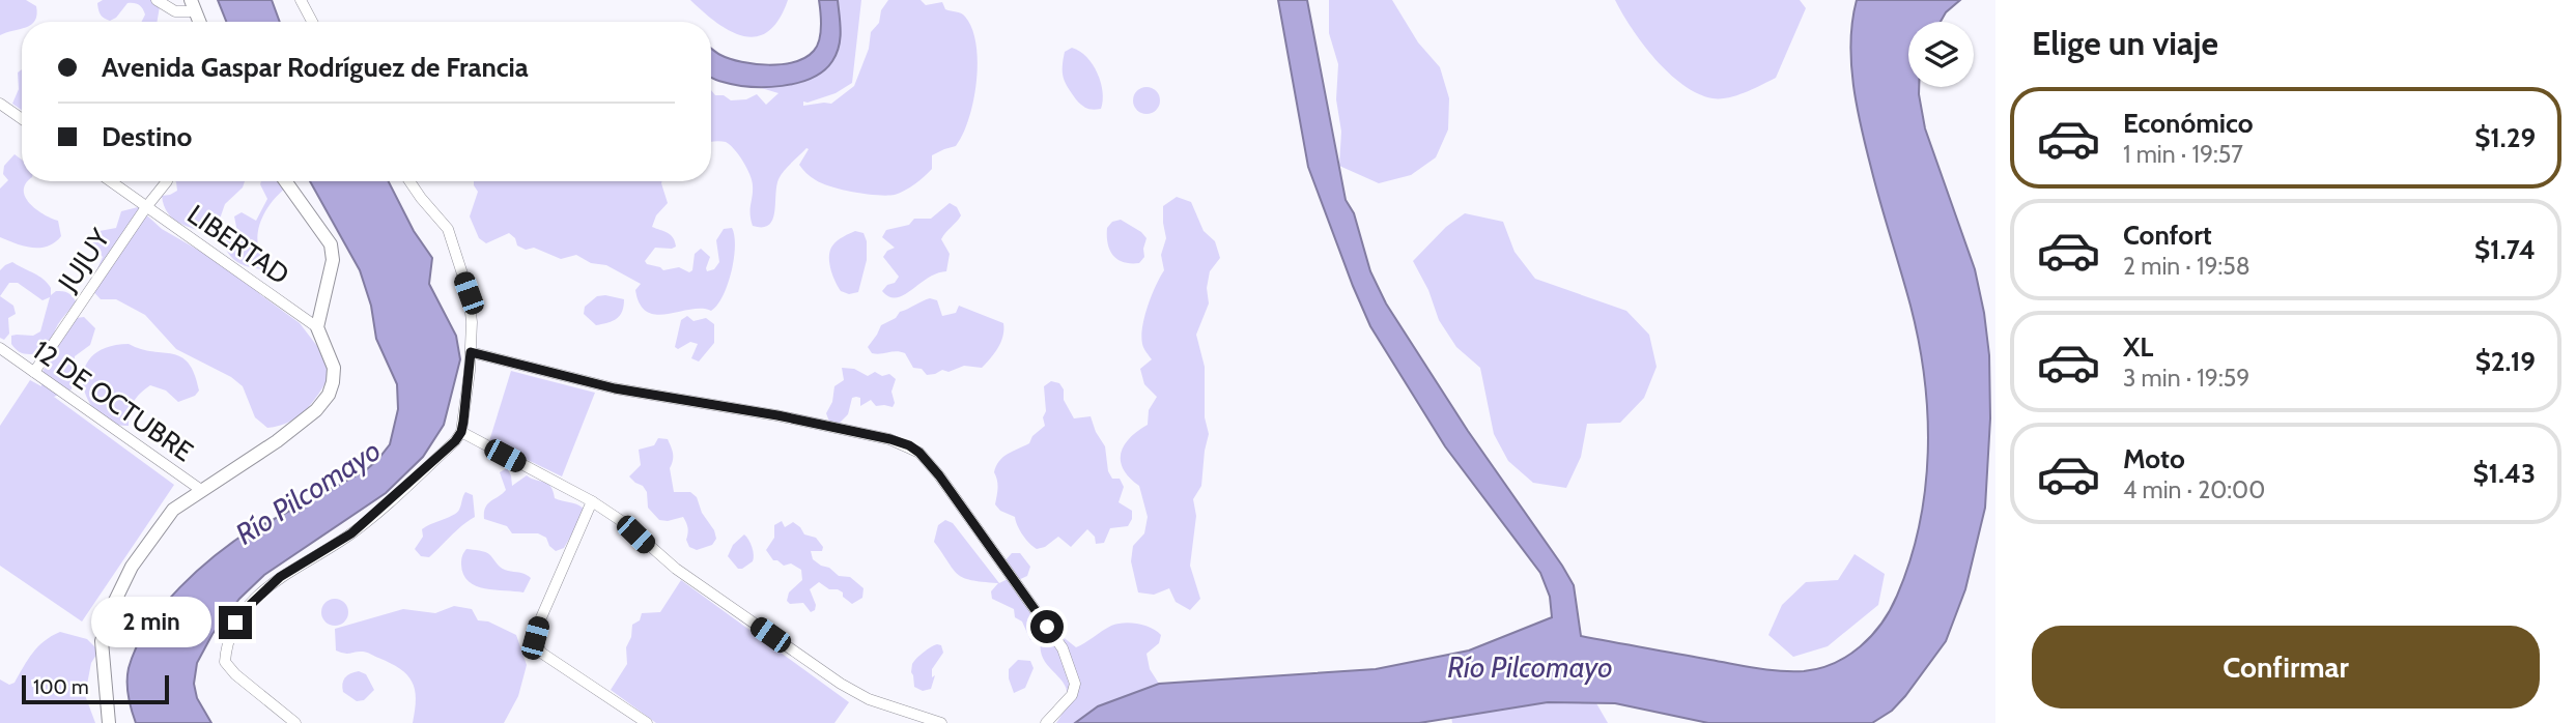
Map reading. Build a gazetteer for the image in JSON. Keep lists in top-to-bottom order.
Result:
{
  "streets": {
    "street": ["LIBERTAD", "JUJUY", "12 DE OCTUBRE"]
  },
  "crossings": [
    ["LIBERTAD", "JUJUY"],
    ["JUJUY", "12 DE OCTUBRE"]
  ],
  "water": ["Río Pilcomayo"],
  "scale_bar": "100 m",
  "page": {
    "heading": "Elige un viaje",
    "banner": ["Avenida Gaspar Rodríguez de Francia", "Destino"],
    "list": [
      {
        "name": "Económico",
        "note": "1 min · 19:57",
        "value": "$1.29"
      },
      {
        "name": "Confort",
        "note": "2 min · 19:58",
        "value": "$1.74"
      },
      {
        "name": "XL",
        "note": "3 min · 19:59",
        "value": "$2.19"
      },
      {
        "name": "Moto",
        "note": "4 min · 20:00",
        "value": "$1.43"
      }
    ],
    "bubble": "2 min",
    "buttons": "Confirmar",
    "scale": "100 m"
  }
}
